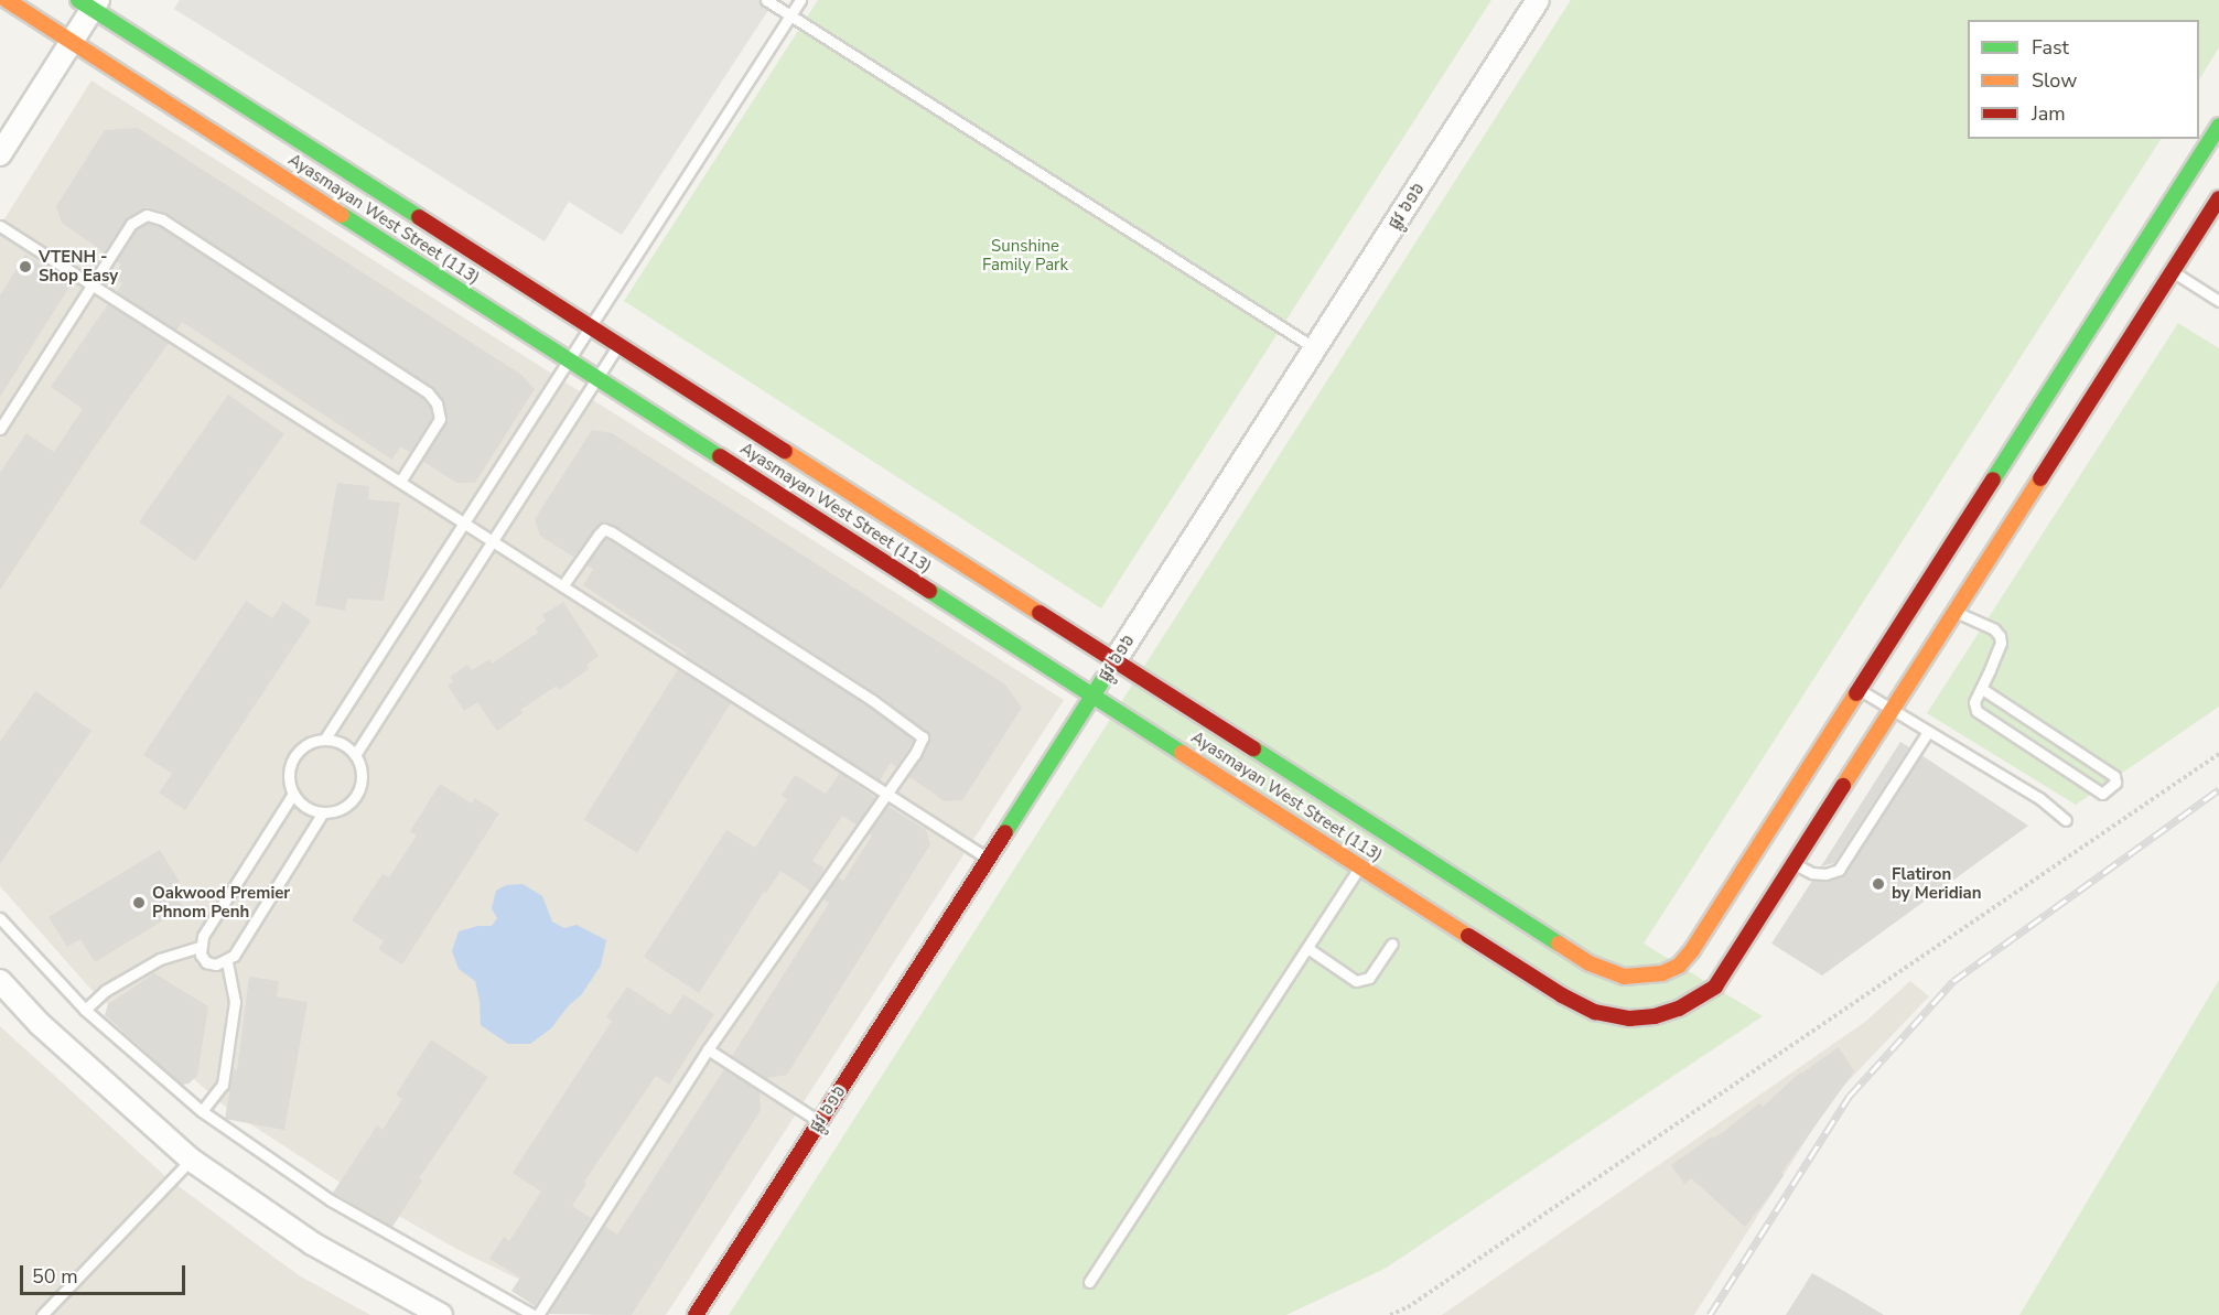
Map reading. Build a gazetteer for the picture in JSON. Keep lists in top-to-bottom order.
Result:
{
  "streets": {
    "street": ["ផ្លូវ ៦១៦", "Ayasmayan West Street (113)"]
  },
  "crossings": [
    ["ផ្លូវ ៦១៦", "Ayasmayan West Street (113)"]
  ],
  "parks": ["Sunshine Family Park"],
  "places": ["VTENH - Shop Easy", "Flatiron by Meridian", "Oakwood Premier Phnom Penh"],
  "legend": ["Fast", "Slow", "Jam"],
  "scale_bar": "50 m"
}
